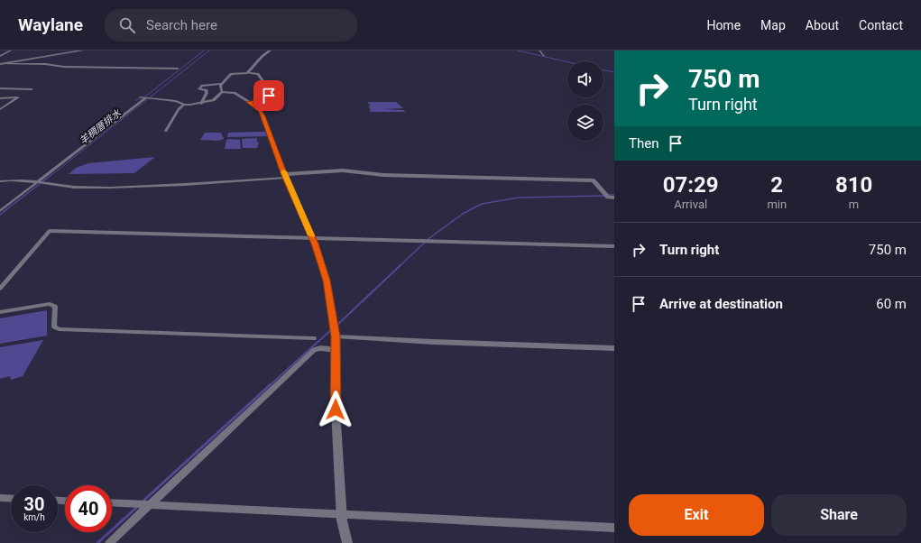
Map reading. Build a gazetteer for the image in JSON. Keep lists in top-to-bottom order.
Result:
{
  "water": ["羊稠厝排水"],
  "page": {
    "header": "Waylane",
    "search": "Search here",
    "nav": [
      "Home",
      "Map",
      "About",
      "Contact"
    ],
    "turn": ["750 m", "Turn right"],
    "then": "Then",
    "eta": [
      "07:29",
      "Arrival",
      "2",
      "min",
      "810",
      "m"
    ],
    "list": [
      {
        "name": "Turn right",
        "value": "750 m"
      },
      {
        "name": "Arrive at destination",
        "value": "60 m"
      }
    ],
    "speed": "30 km/h",
    "limit": "40",
    "buttons": ["Exit", "Share"]
  }
}
